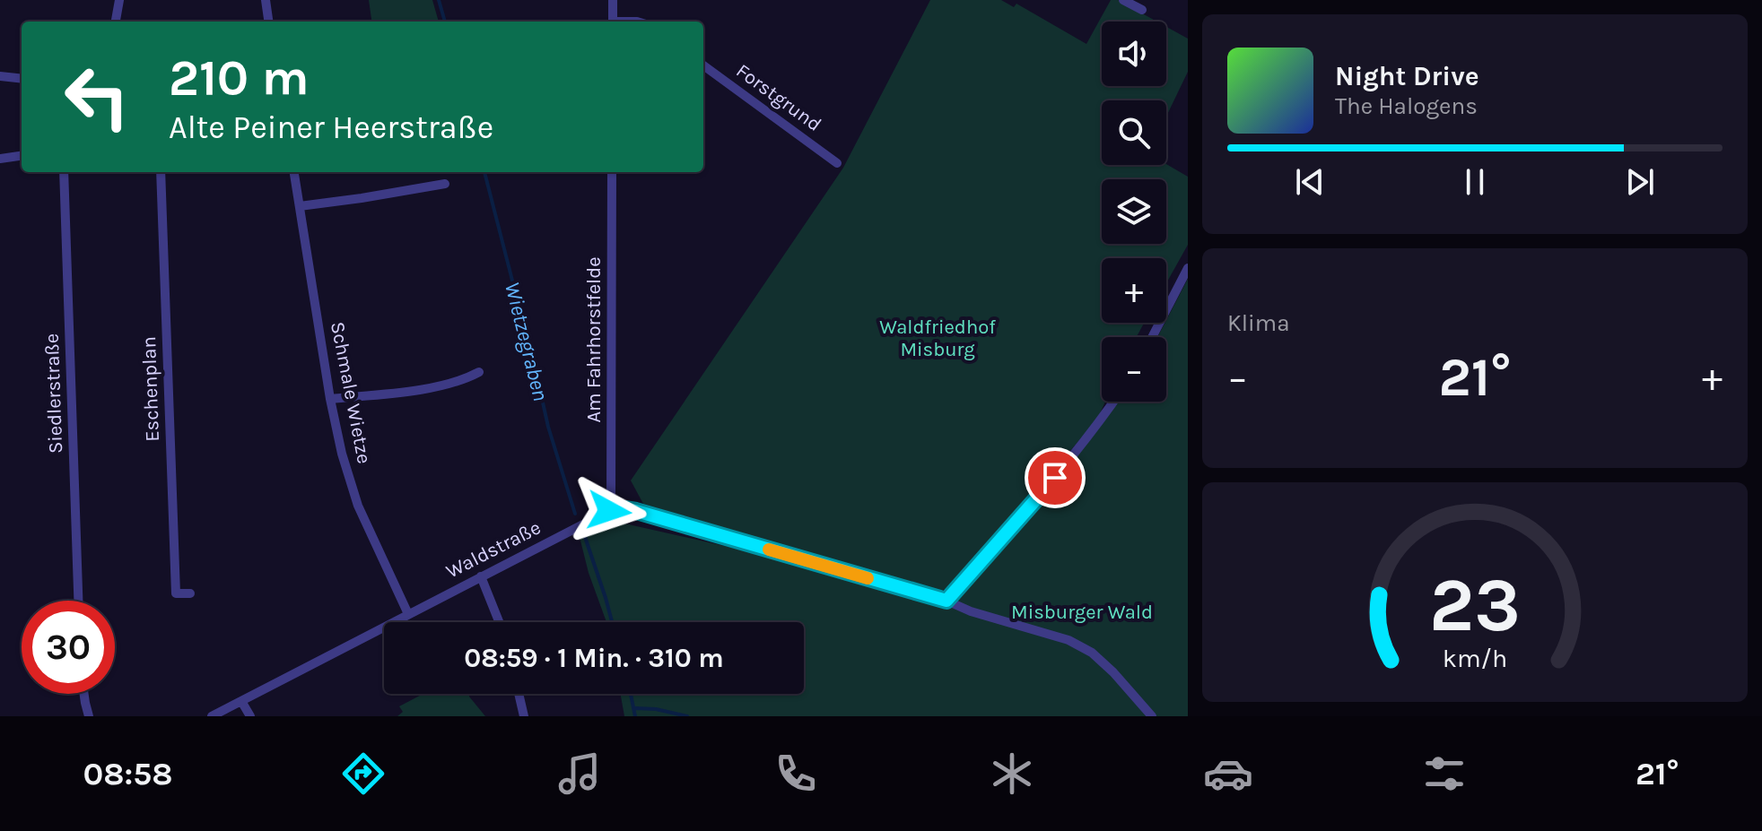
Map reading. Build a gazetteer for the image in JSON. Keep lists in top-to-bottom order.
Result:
{
  "streets": {
    "street": [
      "Forstgrund",
      "Am Fahrhorstfelde",
      "Eschenplan",
      "Schmale Wietze",
      "Siedlerstraße",
      "Waldstraße"
    ]
  },
  "crossings": [
    ["Am Fahrhorstfelde", "Waldstraße"],
    ["Schmale Wietze", "Waldstraße"]
  ],
  "water": ["Wietzegraben"],
  "parks": ["Waldfriedhof Misburg", "Misburger Wald"],
  "page": {
    "map_buttons": ["+", "−"],
    "turn": ["210 m", "Alte Peiner Heerstraße"],
    "song": ["Night Drive", "The Halogens"],
    "tile": "Klima",
    "heat": ["−", "21°", "+"],
    "limit": "30",
    "trip": "08:59 · 1 Min. · 310 m",
    "tabs": ["08:58", "21°"],
    "gauge": ["23", "km/h"]
  }
}
